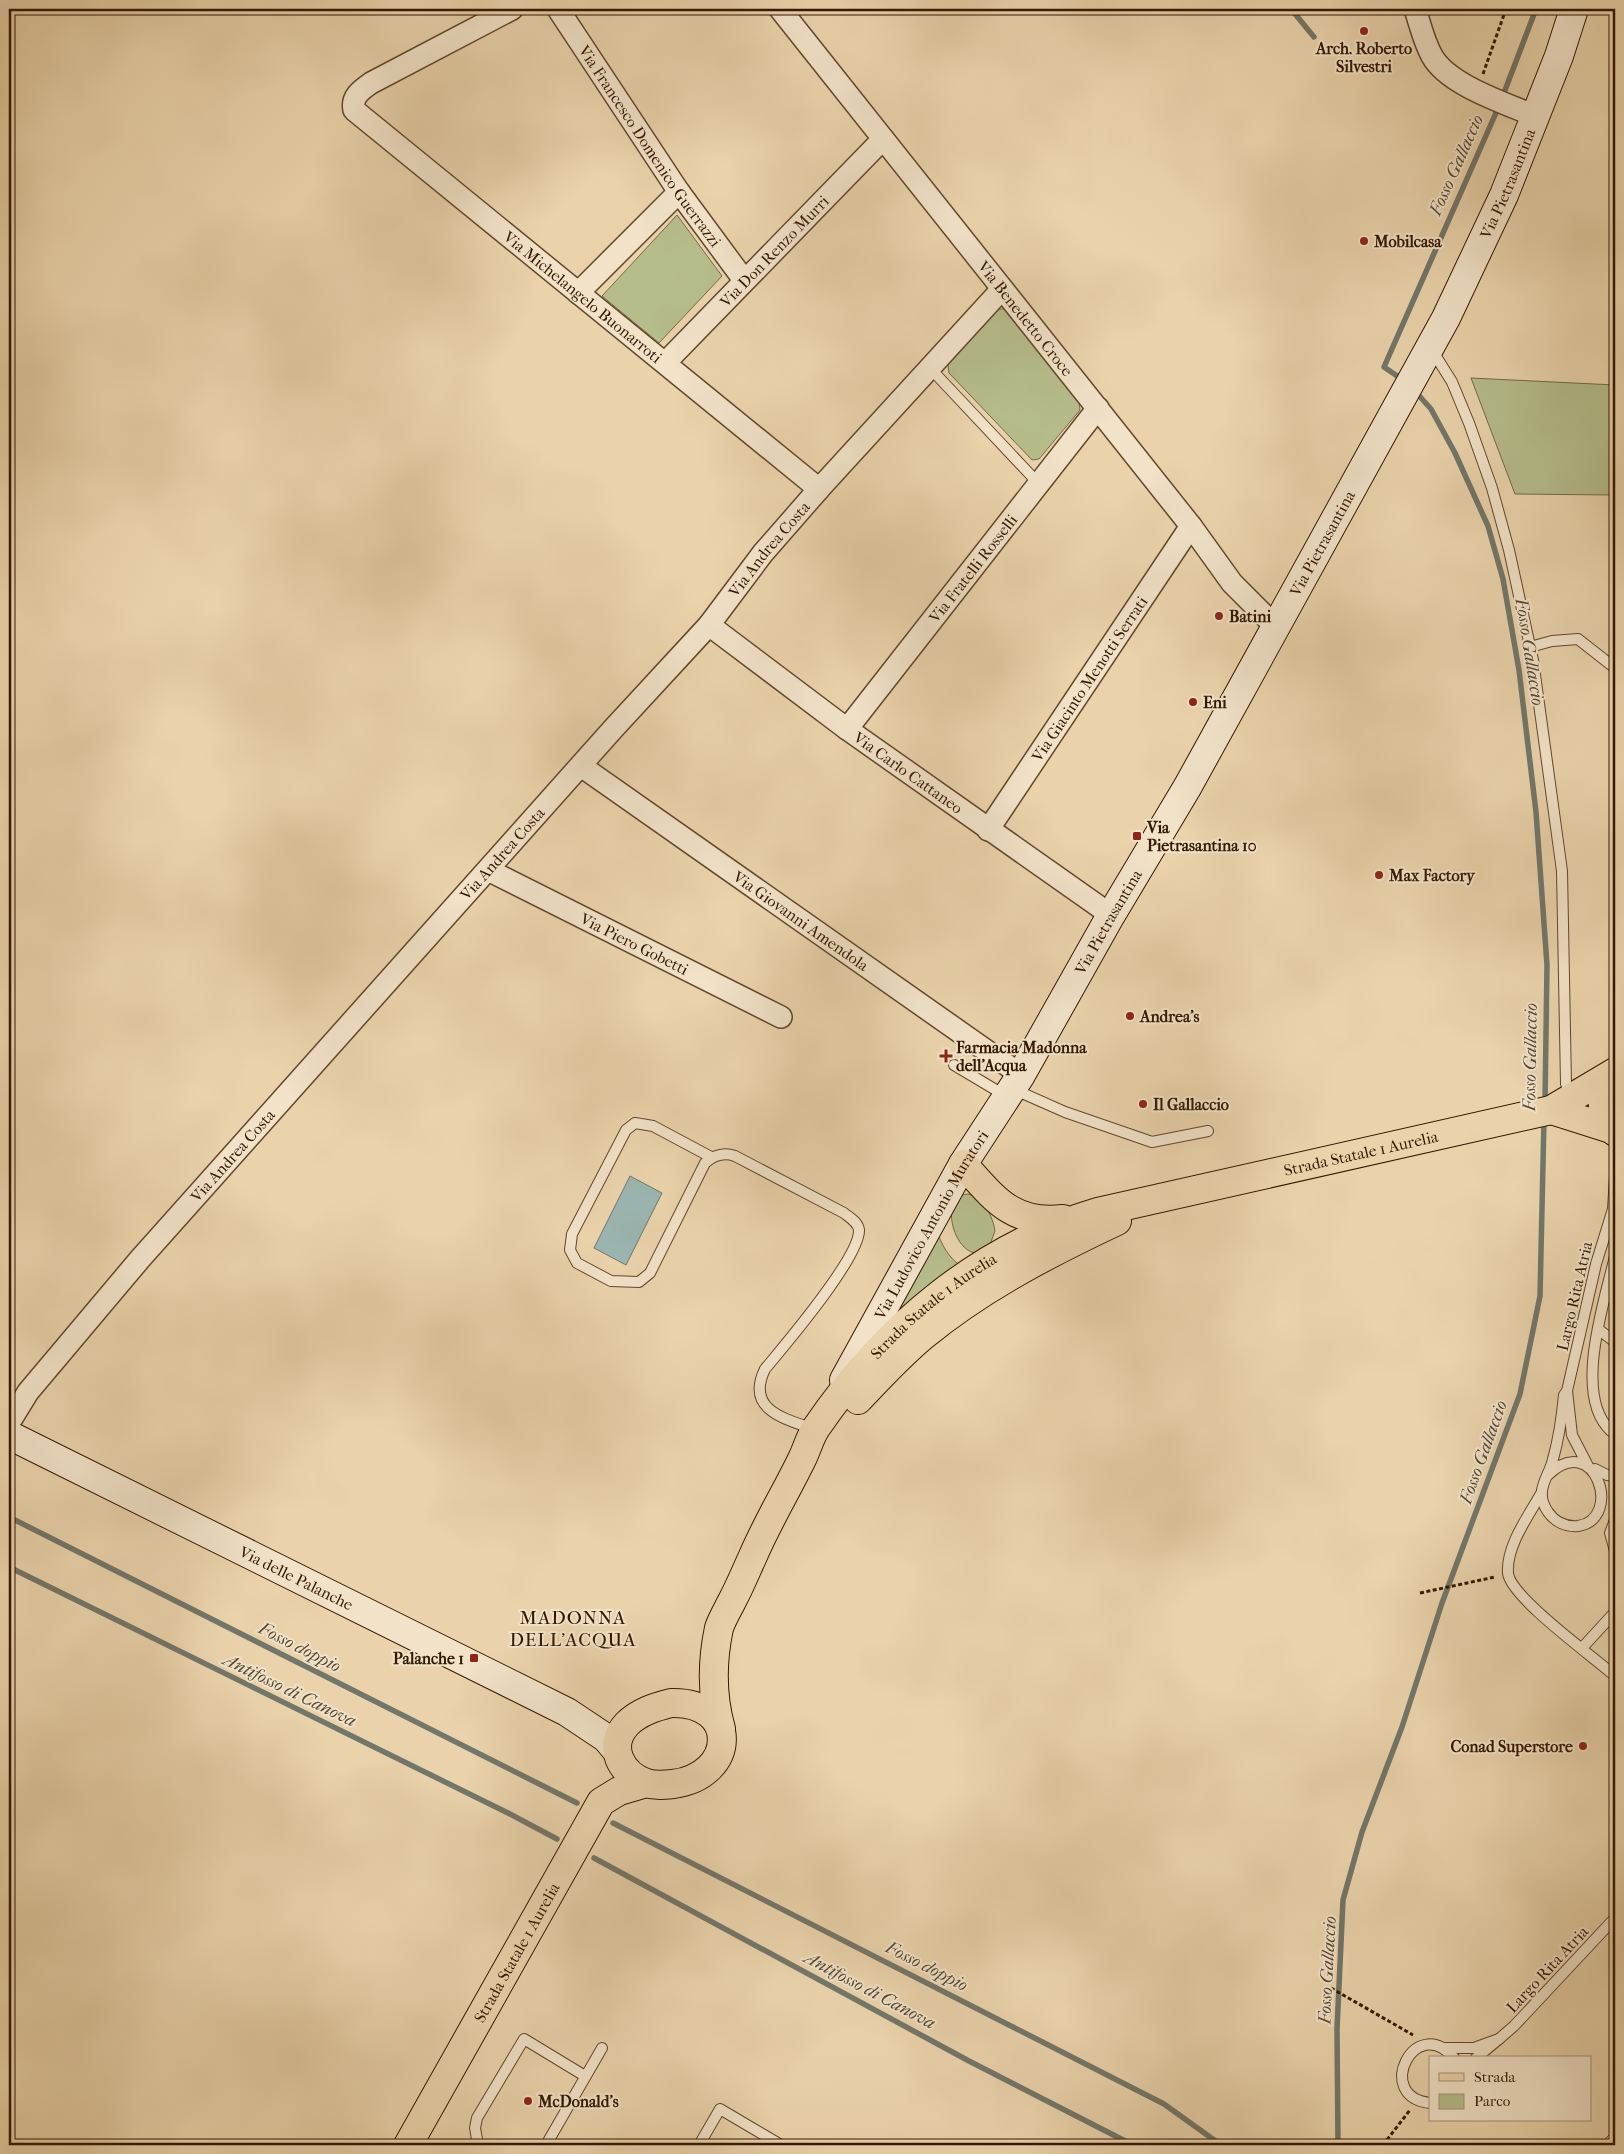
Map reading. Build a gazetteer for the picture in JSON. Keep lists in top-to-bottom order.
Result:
{
  "streets": {
    "main road": ["Strada Statale 1 Aurelia"],
    "street": [
      "Via Francesco Domenico Guerrazzi",
      "Via Pietrasantina",
      "Via Don Renzo Murri",
      "Via Michelangelo Buonarroti",
      "Via Benedetto Croce",
      "Via Andrea Costa",
      "Via Fratelli Rosselli",
      "Via Giacinto Menotti Serrati",
      "Via Carlo Cattaneo",
      "Via Giovanni Amendola",
      "Via Piero Gobetti",
      "Via Ludovico Antonio Muratori",
      "Via delle Palanche"
    ],
    "lane": ["Largo Rita Atria"]
  },
  "crossings": [
    ["Via Francesco Domenico Guerrazzi", "Via Don Renzo Murri"],
    ["Via Pietrasantina", "Via Benedetto Croce"],
    ["Via Pietrasantina", "Via Carlo Cattaneo"],
    ["Via Pietrasantina", "Via Giovanni Amendola"],
    ["Via Pietrasantina", "Via Ludovico Antonio Muratori"],
    ["Via Don Renzo Murri", "Via Michelangelo Buonarroti"],
    ["Via Don Renzo Murri", "Via Benedetto Croce"],
    ["Via Michelangelo Buonarroti", "Via Andrea Costa"],
    ["Via Benedetto Croce", "Via Andrea Costa"],
    ["Via Benedetto Croce", "Via Fratelli Rosselli"],
    ["Via Benedetto Croce", "Via Giacinto Menotti Serrati"],
    ["Via Andrea Costa", "Via Carlo Cattaneo"],
    ["Via Andrea Costa", "Via Giovanni Amendola"],
    ["Via Andrea Costa", "Via Piero Gobetti"],
    ["Via Fratelli Rosselli", "Via Carlo Cattaneo"],
    ["Via Giacinto Menotti Serrati", "Via Carlo Cattaneo"],
    ["Via Giovanni Amendola", "Via Ludovico Antonio Muratori"],
    ["Strada Statale 1 Aurelia", "Via Ludovico Antonio Muratori"],
    ["Strada Statale 1 Aurelia", "Via delle Palanche"]
  ],
  "districts": ["MADONNA DELL'ACQUA"],
  "water": ["Fosso Gallaccio", "Fosso doppio", "Antifosso di Canova"],
  "places": {
    "other": [
      "Arch. Roberto Silvestri",
      "Mobilcasa",
      "Batini",
      "Eni",
      "Max Factory",
      "Andrea's",
      "Il Gallaccio",
      "Conad Superstore",
      "McDonald's"
    ],
    "transit": ["Via Pietrasantina 10", "Palanche 1"],
    "health": ["Farmacia Madonna dell'Acqua"]
  },
  "legend": ["Strada", "Parco"]
}
